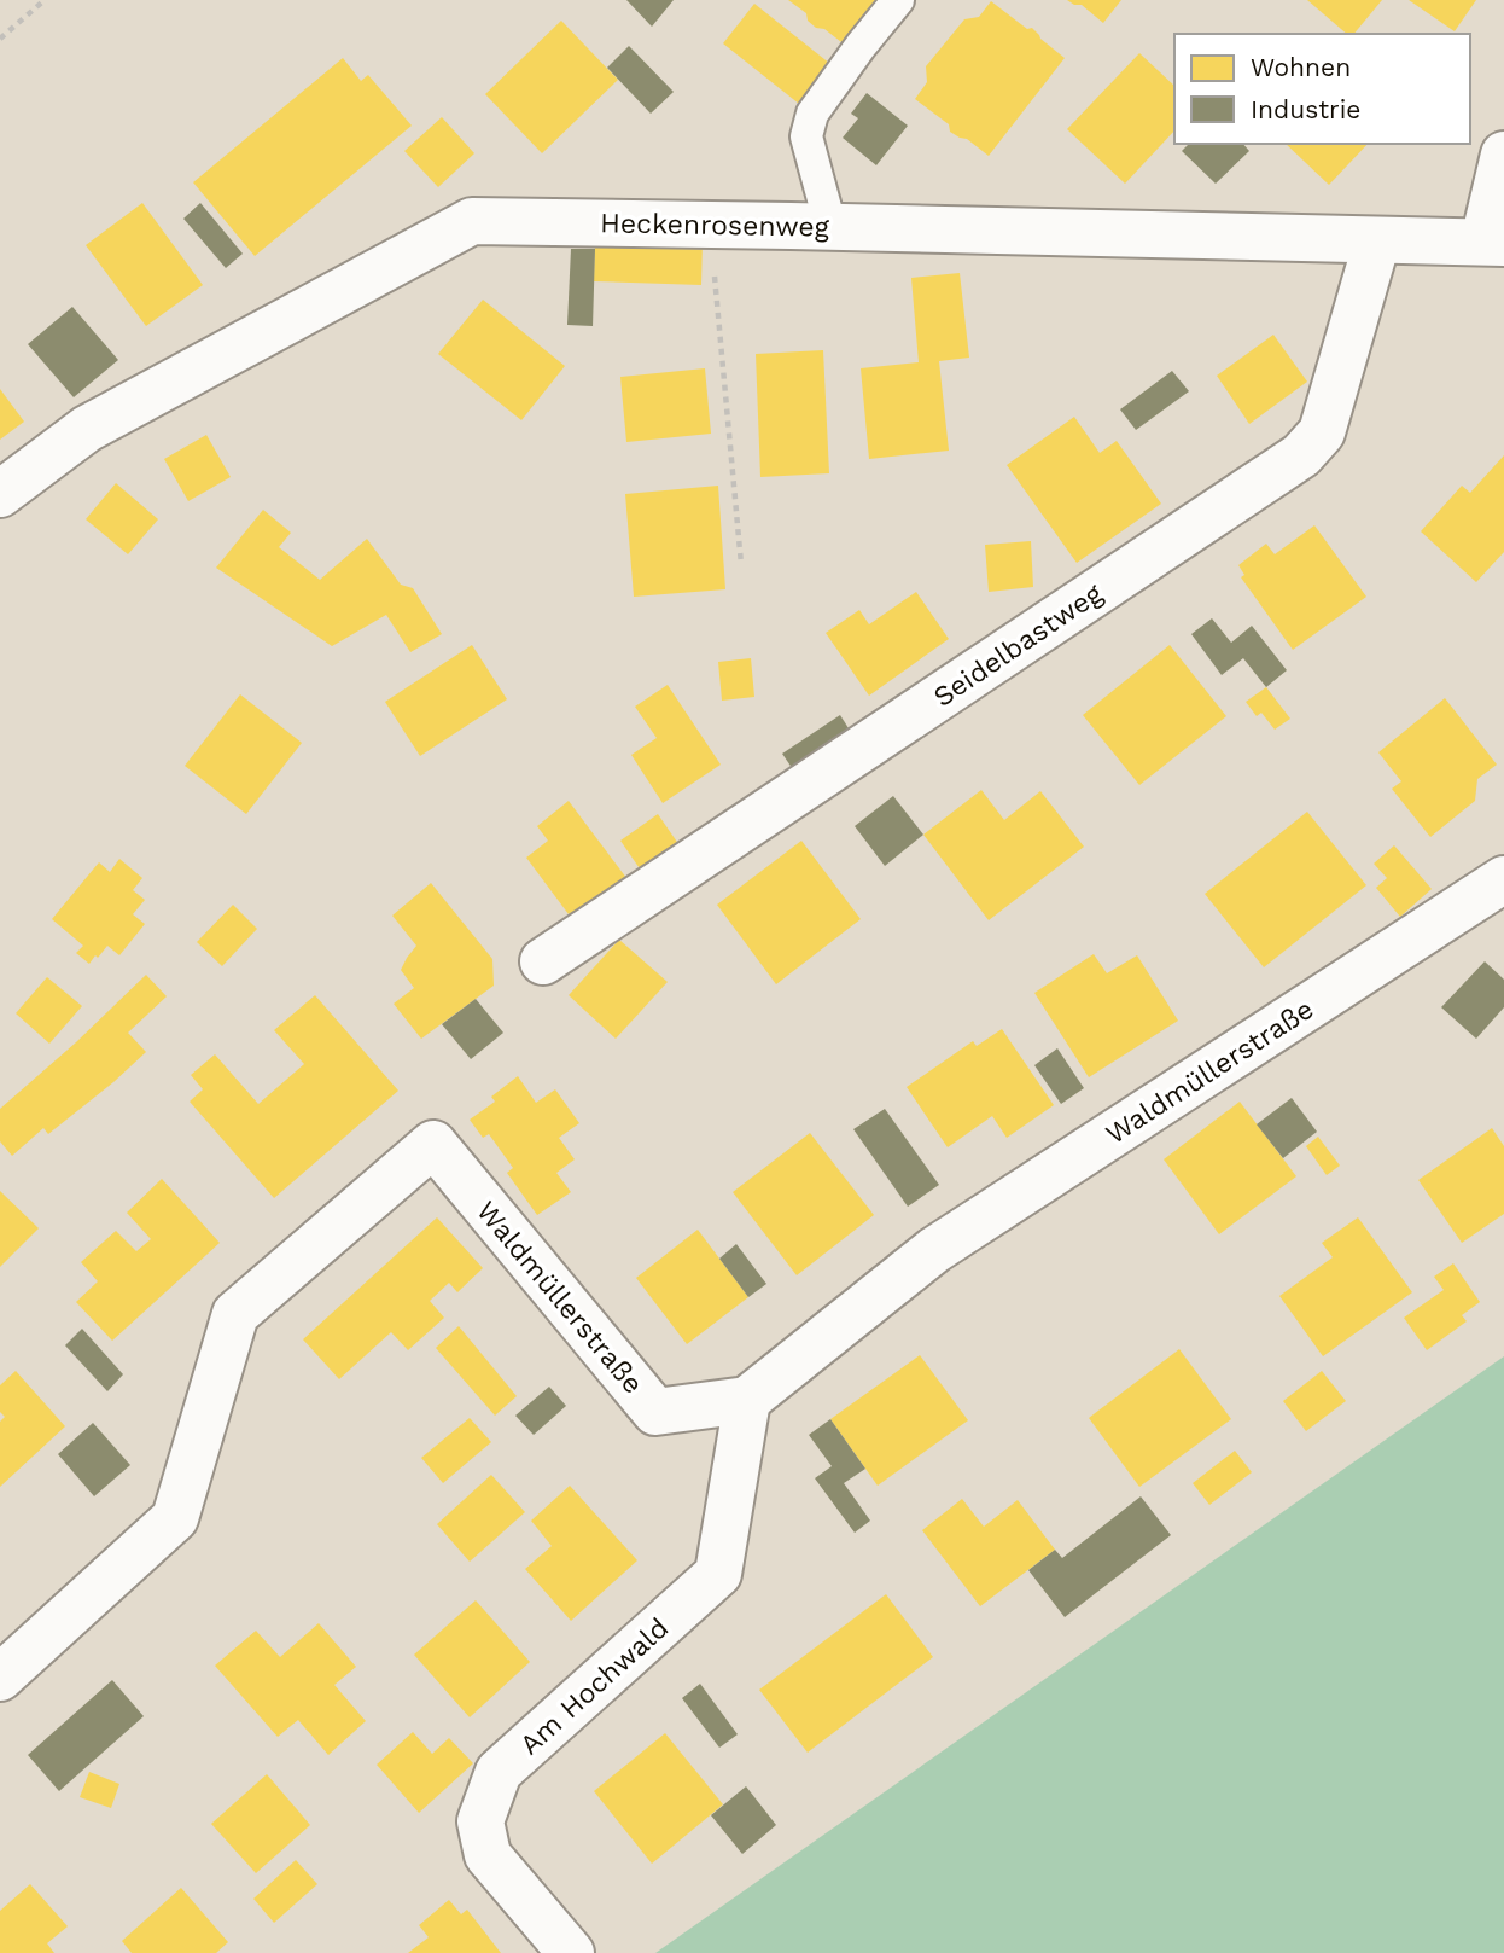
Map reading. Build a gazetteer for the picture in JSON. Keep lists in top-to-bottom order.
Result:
{
  "streets": {
    "street": [
      "Heckenrosenweg",
      "Seidelbastweg",
      "Waldmüllerstraße",
      "Am Hochwald"
    ]
  },
  "crossings": [
    ["Heckenrosenweg", "Seidelbastweg"],
    ["Waldmüllerstraße", "Am Hochwald"]
  ],
  "legend": ["Wohnen", "Industrie"]
}
